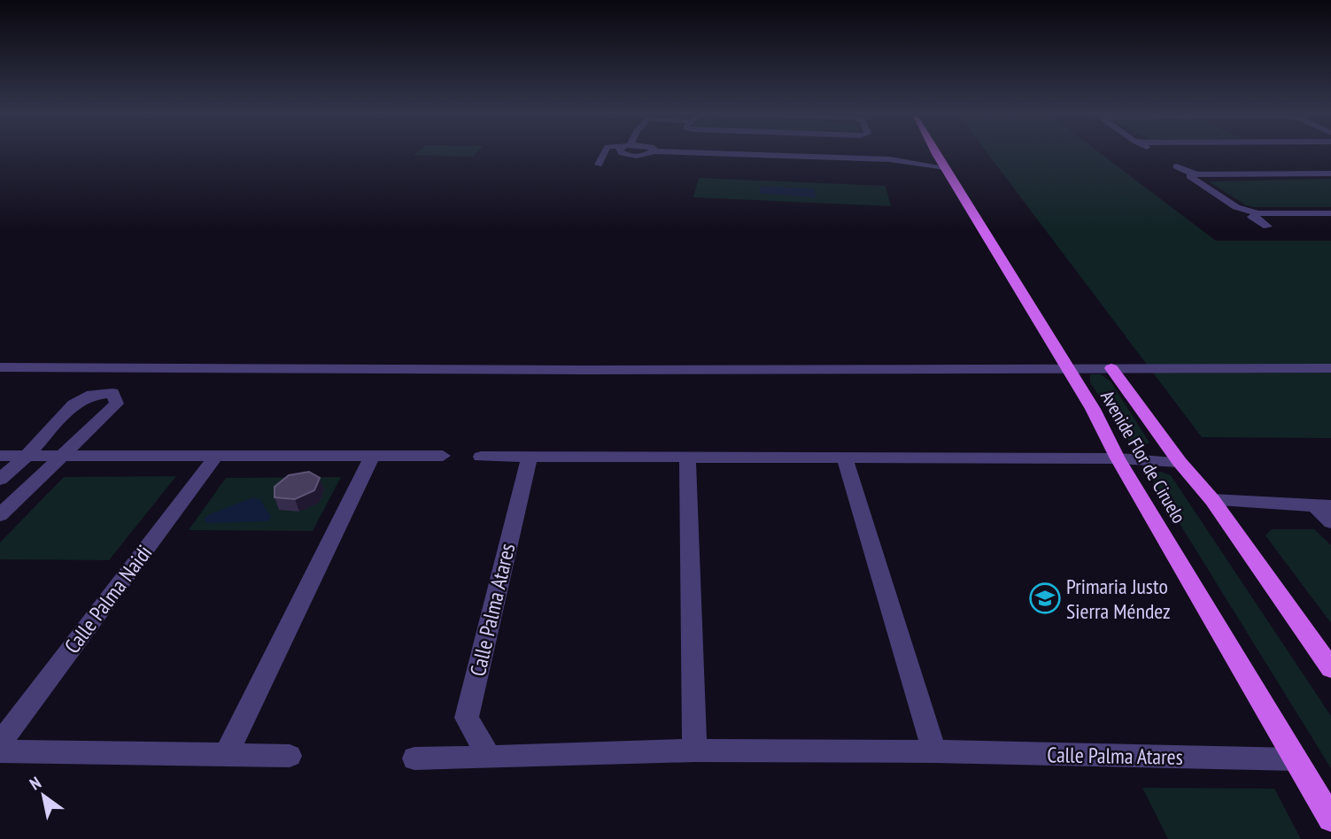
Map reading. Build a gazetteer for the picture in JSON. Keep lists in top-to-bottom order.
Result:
{
  "streets": {
    "main road": ["Avenide Flor de Ciruelo"],
    "street": ["Calle Palma Naidi", "Calle Palma Atares"]
  },
  "crossings": [
    ["Avenide Flor de Ciruelo", "Calle Palma Atares"]
  ],
  "places": {
    "school or university": ["Primaria Justo Sierra Méndez"]
  },
  "north": "top left"
}
